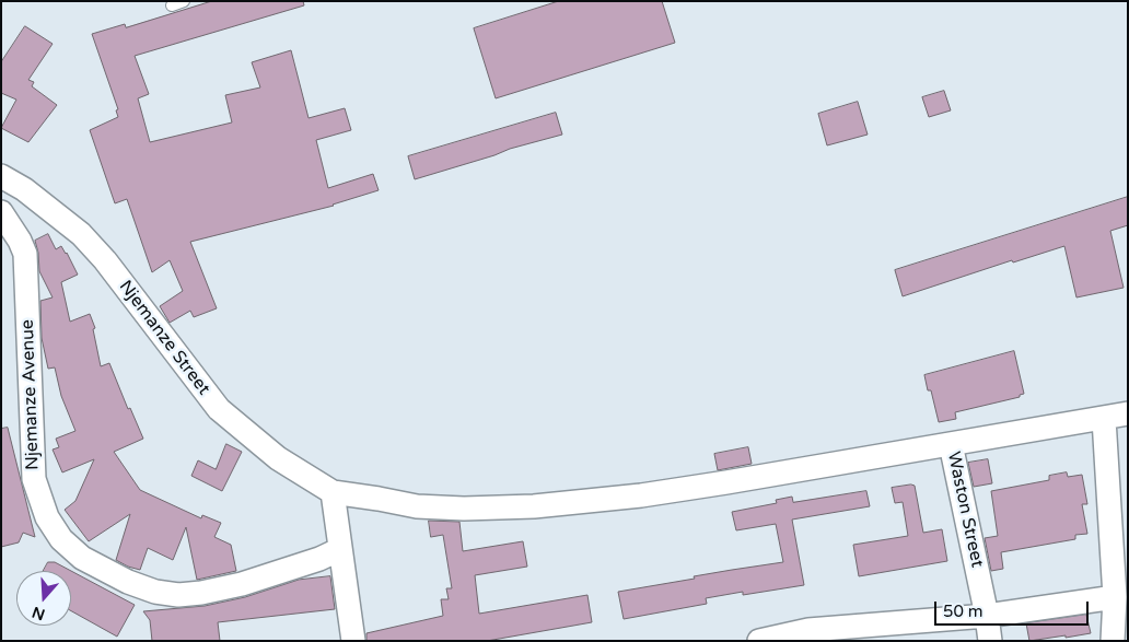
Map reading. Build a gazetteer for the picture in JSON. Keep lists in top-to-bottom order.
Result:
{
  "streets": {
    "street": ["Njemanze Street", "Njemanze Avenue", "Waston Street"]
  },
  "scale_bar": "50 m",
  "north": "bottom"
}
